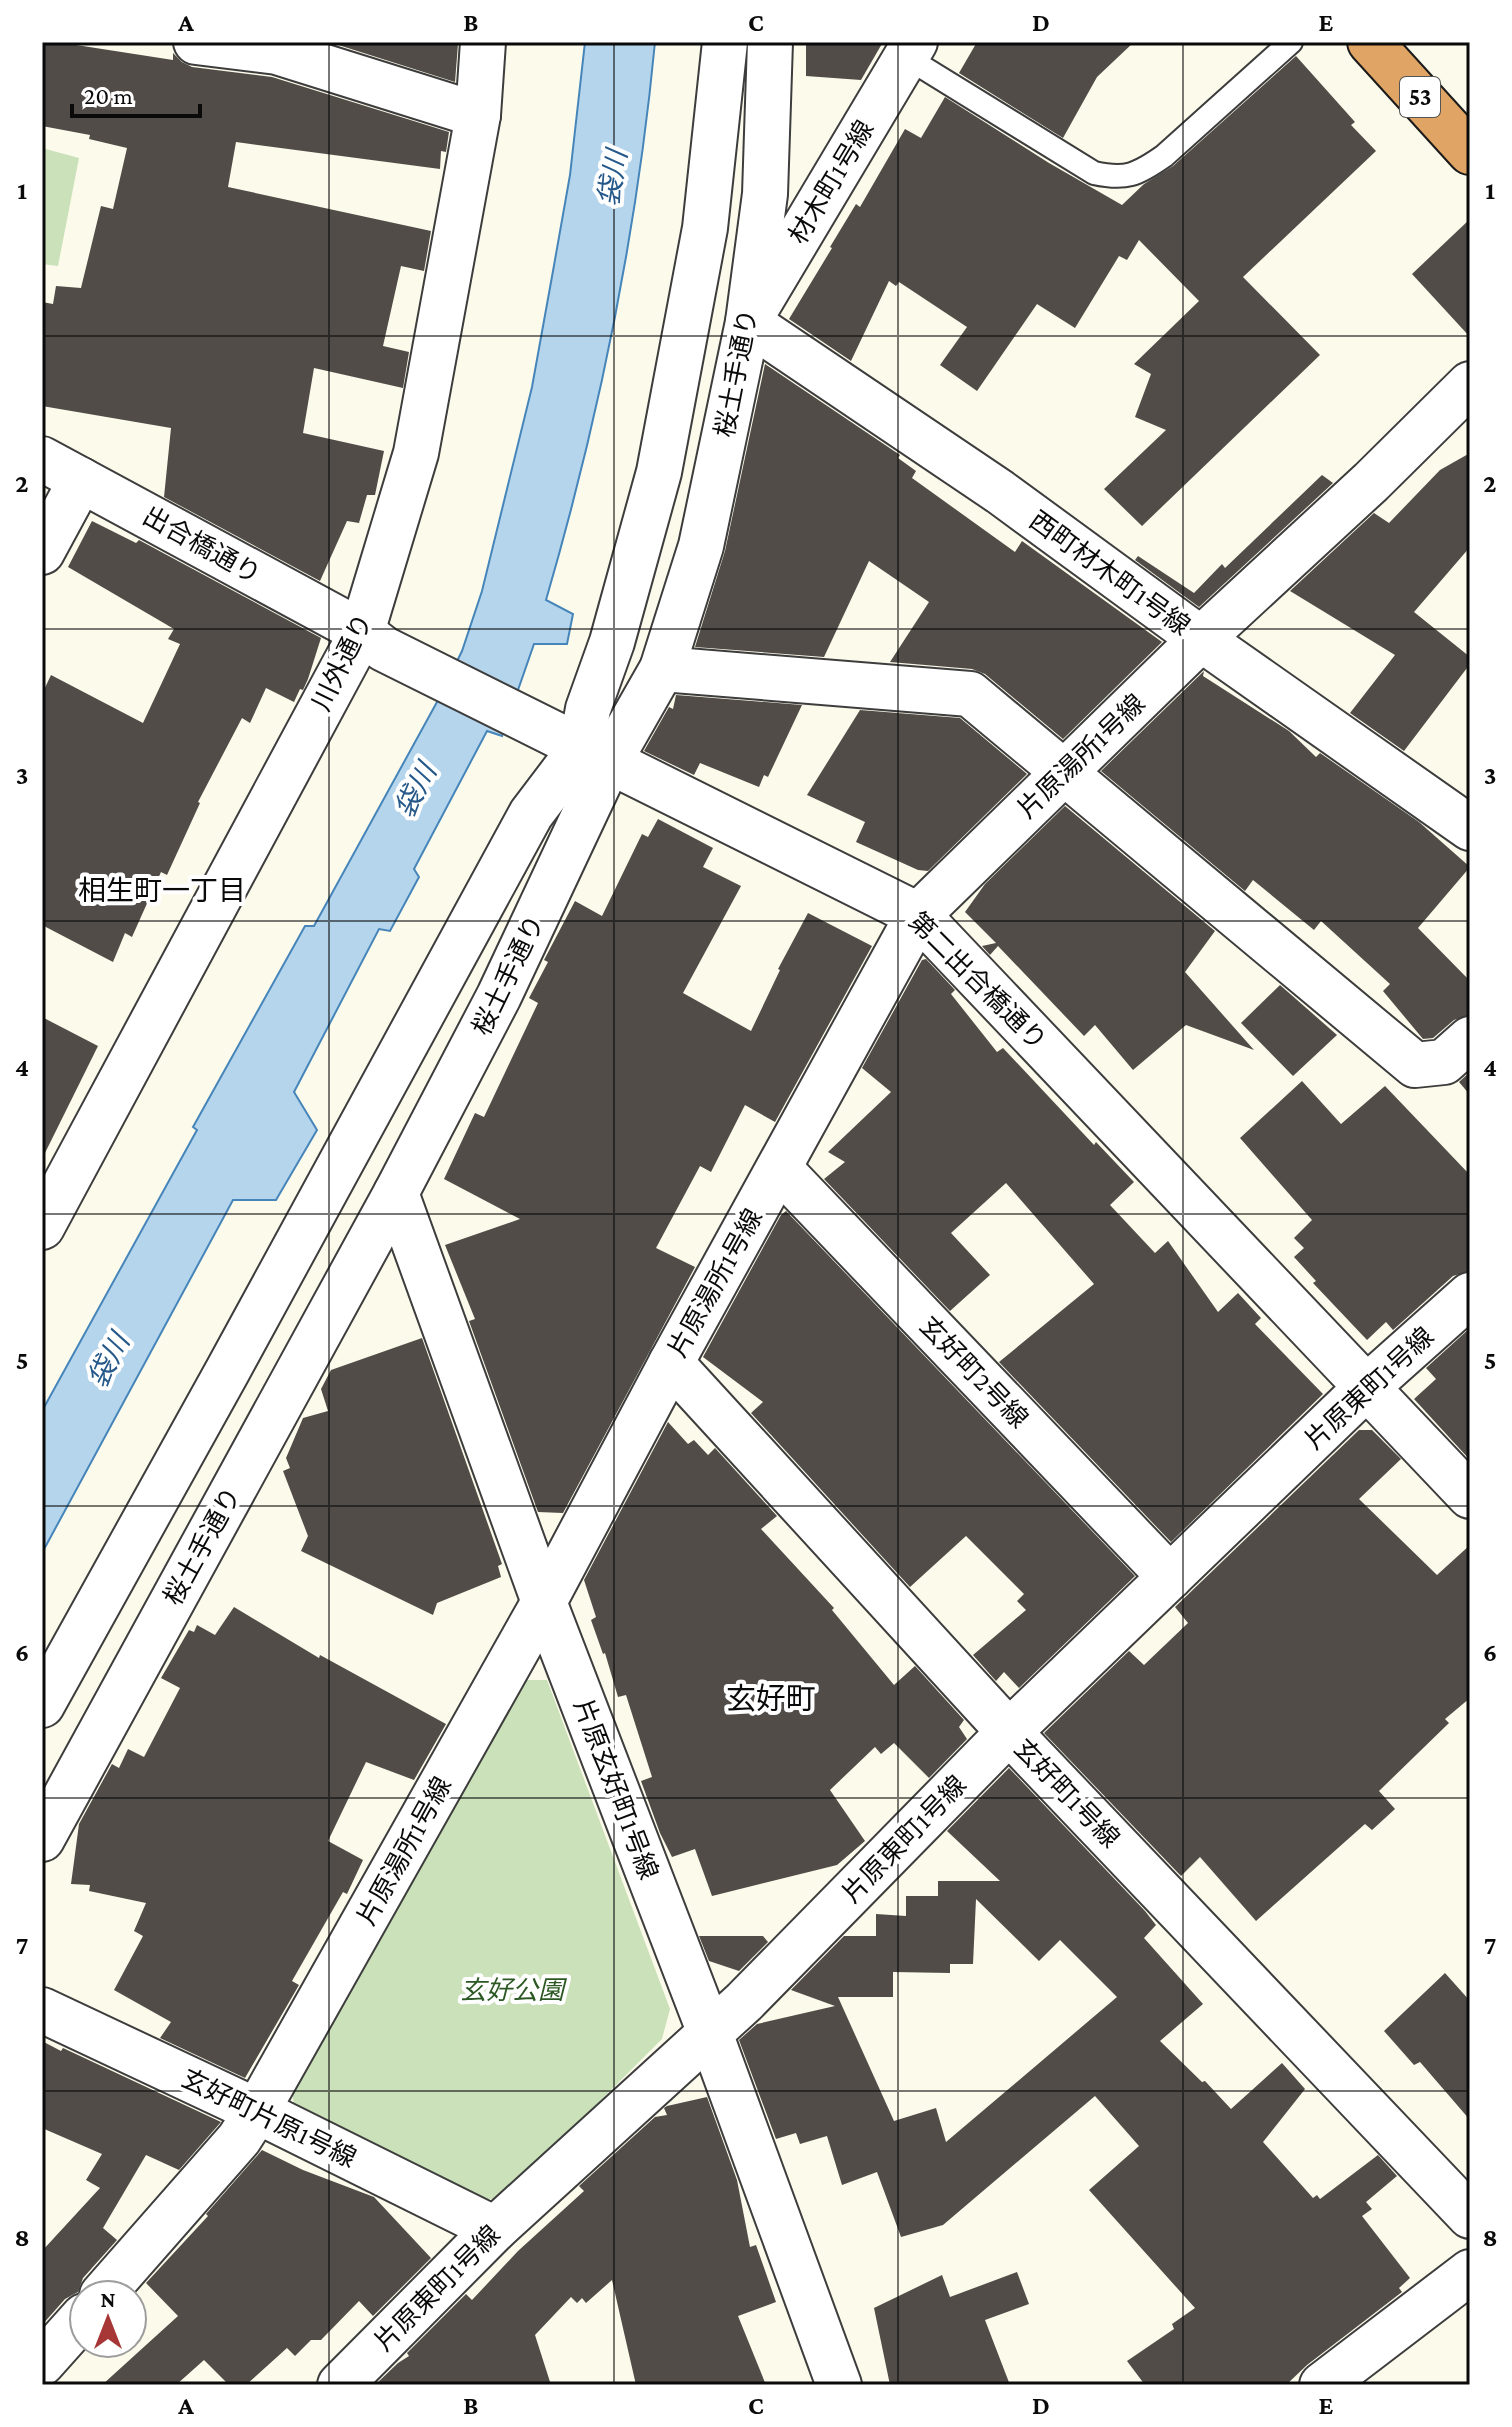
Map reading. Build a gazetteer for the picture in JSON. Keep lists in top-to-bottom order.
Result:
{
  "streets": {
    "highway": ["53"],
    "street": [
      "材木町1号線",
      "桜土手通り",
      "出合橋通り",
      "西町材木町1号線",
      "川外通り",
      "片原湯所1号線",
      "第二出合橋通り",
      "玄好町2号線",
      "片原東町1号線",
      "片原玄好町1号線",
      "玄好町1号線",
      "玄好町片原1号線"
    ]
  },
  "crossings": [
    ["材木町1号線", "桜土手通り"],
    ["材木町1号線", "西町材木町1号線"],
    ["桜土手通り", "西町材木町1号線"],
    ["桜土手通り", "第二出合橋通り"],
    ["桜土手通り", "片原玄好町1号線"],
    ["出合橋通り", "川外通り"],
    ["出合橋通り", "第二出合橋通り"],
    ["西町材木町1号線", "片原湯所1号線"],
    ["川外通り", "第二出合橋通り"],
    ["片原湯所1号線", "第二出合橋通り"],
    ["片原湯所1号線", "玄好町2号線"],
    ["片原湯所1号線", "片原玄好町1号線"],
    ["片原湯所1号線", "玄好町1号線"],
    ["片原湯所1号線", "玄好町片原1号線"],
    ["第二出合橋通り", "片原東町1号線"],
    ["玄好町2号線", "片原東町1号線"],
    ["片原東町1号線", "片原玄好町1号線"],
    ["片原東町1号線", "玄好町1号線"],
    ["片原東町1号線", "玄好町片原1号線"]
  ],
  "districts": ["相生町一丁目", "玄好町"],
  "water": ["袋川"],
  "parks": ["玄好公園"],
  "scale_bar": "20 m",
  "north": "top",
  "grid": {
    "columns": [
      "A",
      "B",
      "C",
      "D",
      "E"
    ],
    "rows": [
      "1",
      "2",
      "3",
      "4",
      "5",
      "6",
      "7",
      "8"
    ]
  }
}
